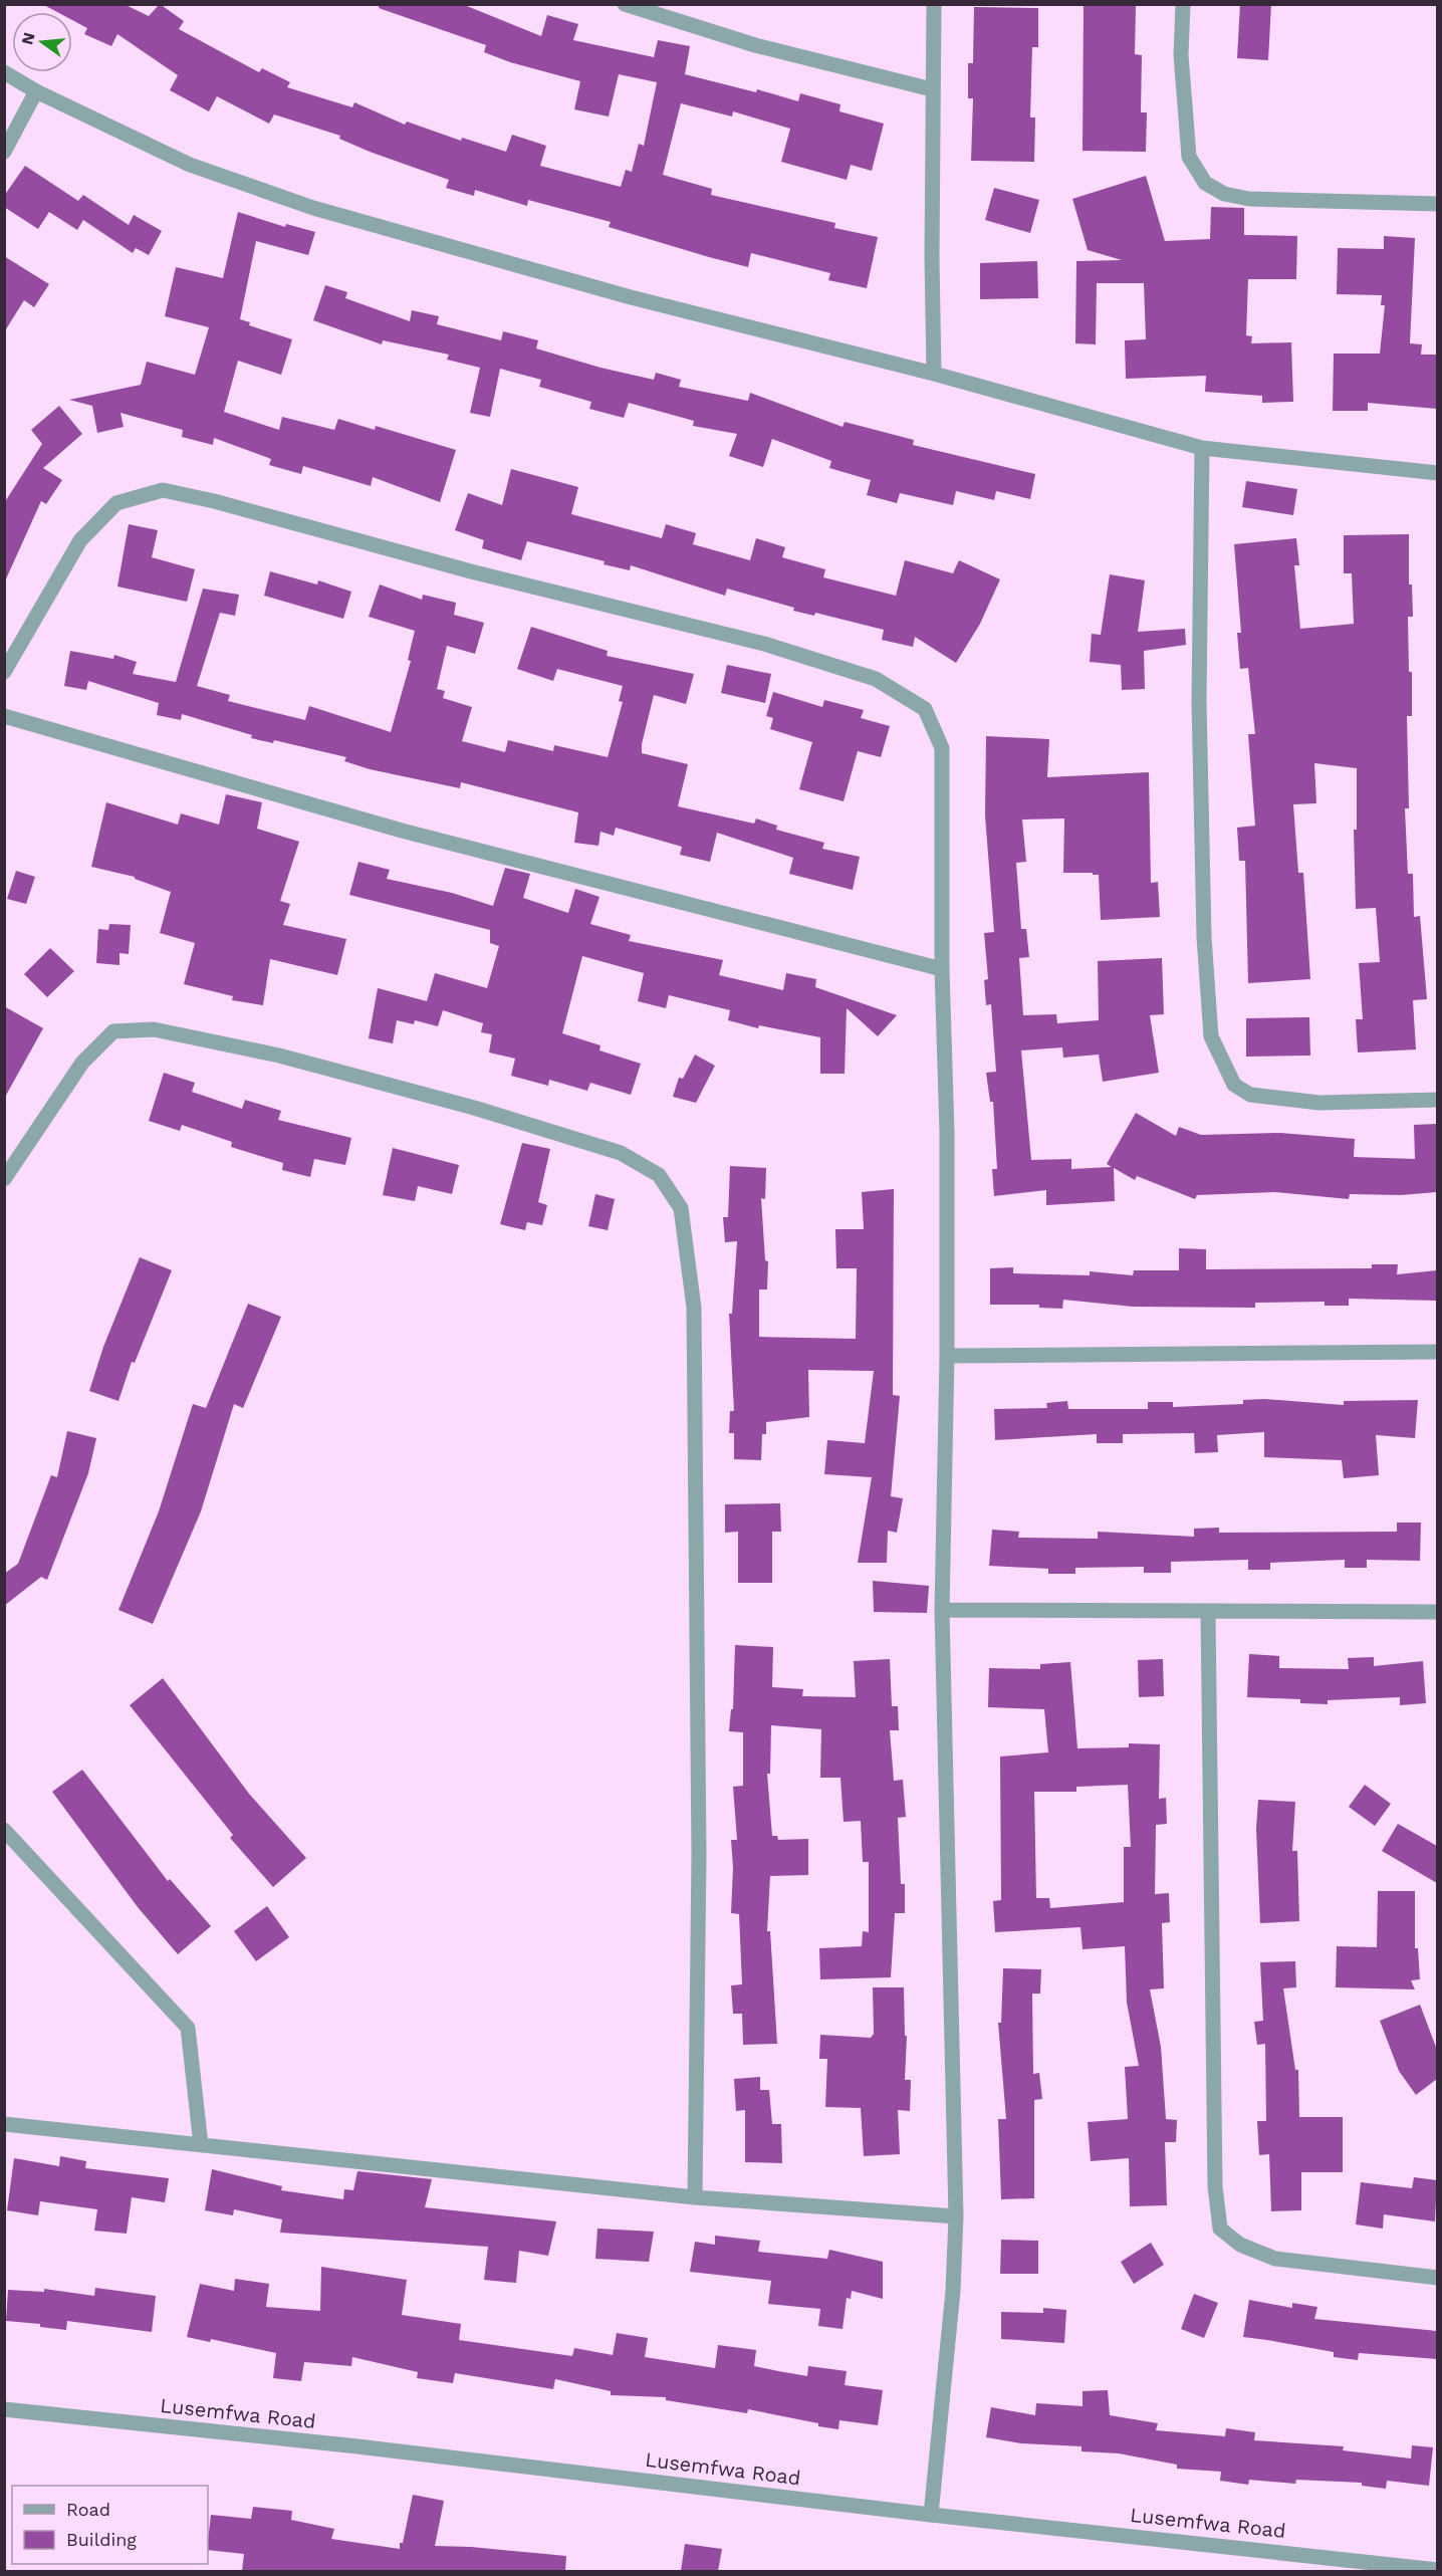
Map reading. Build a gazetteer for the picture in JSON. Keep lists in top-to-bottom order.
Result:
{
  "streets": {
    "street": ["Lusemfwa Road"]
  },
  "legend": ["Road", "Building"],
  "north": "left"
}
